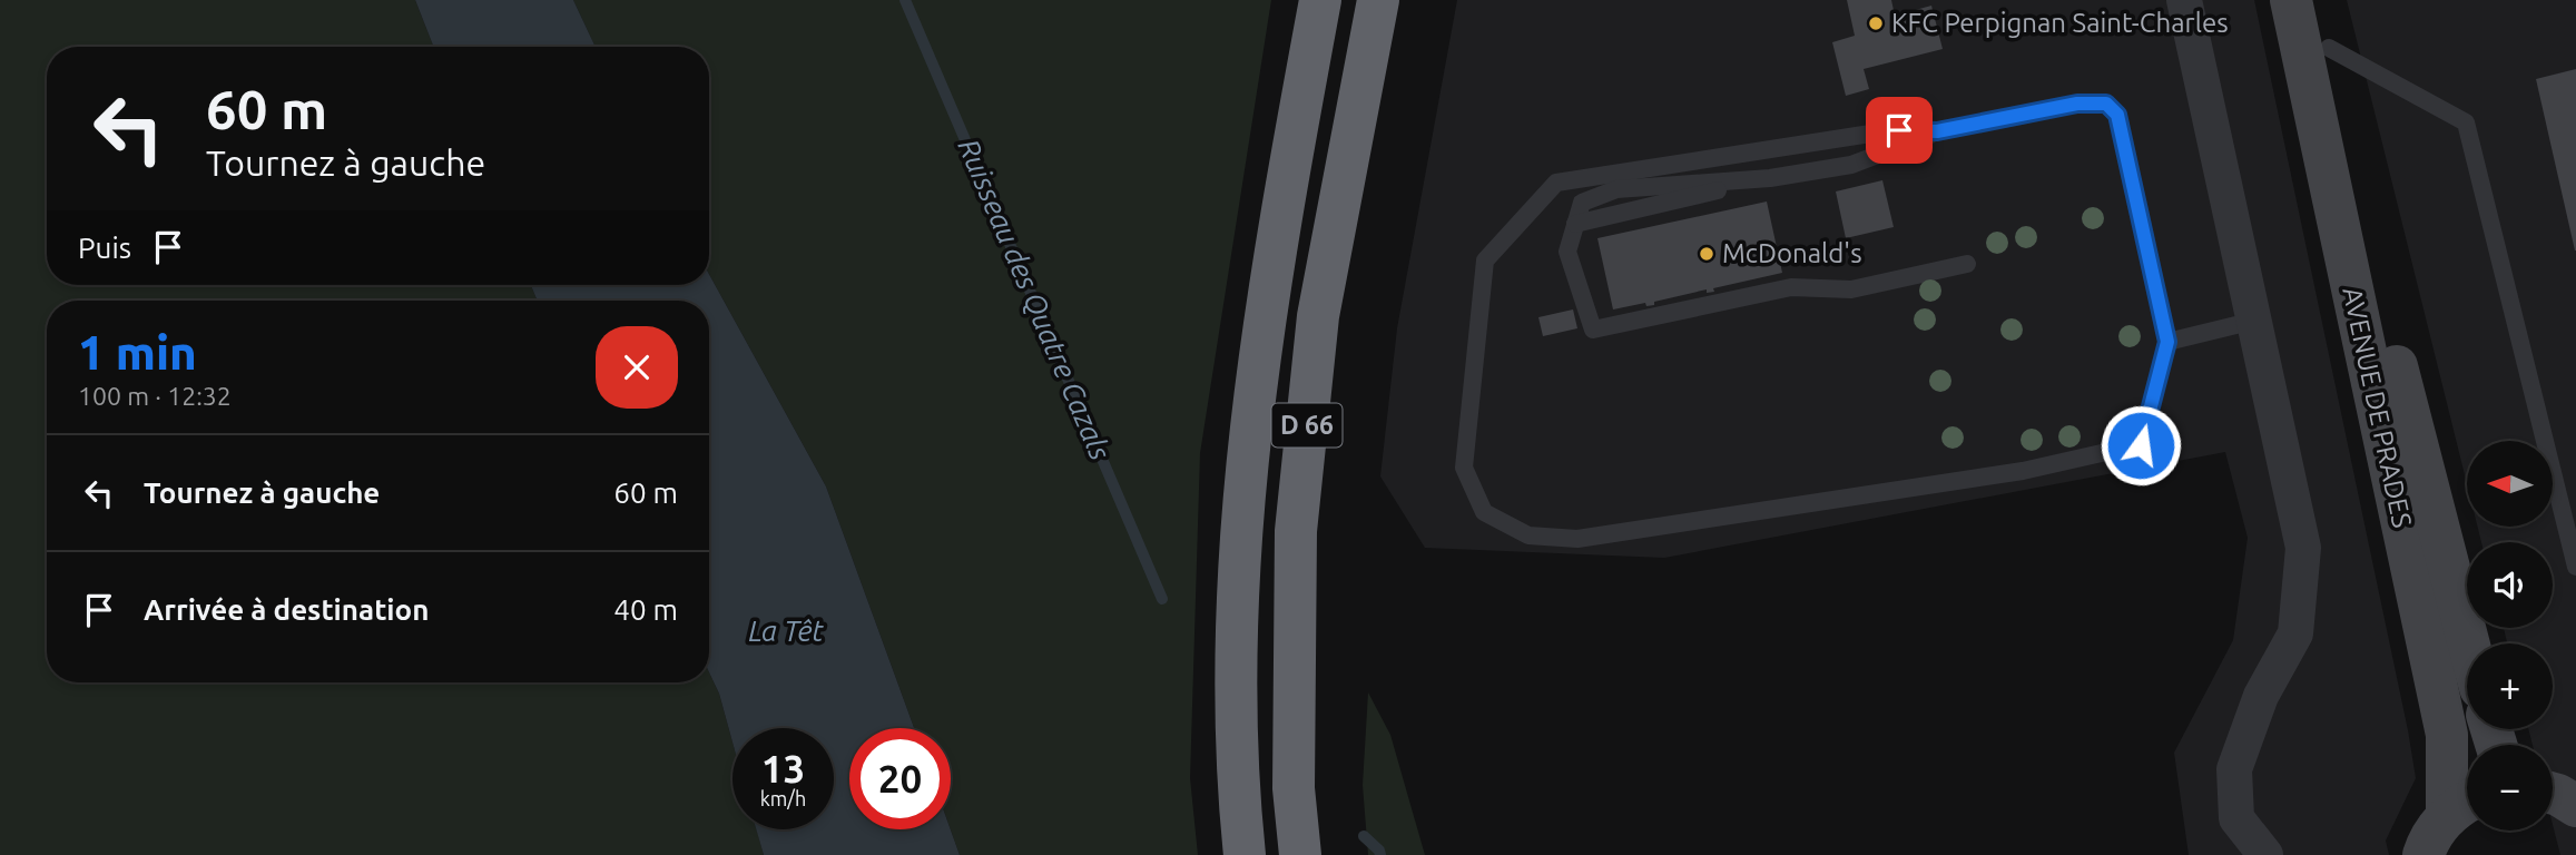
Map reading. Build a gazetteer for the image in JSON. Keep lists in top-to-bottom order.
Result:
{
  "streets": {
    "highway": ["D 66"],
    "main road": ["AVENUE DE PRADES"]
  },
  "water": ["Ruisseau des Quatre Cazals", "La Têt"],
  "places": ["KFC Perpignan Saint-Charles", "McDonald's"],
  "north": "left",
  "page": {
    "turn": ["60 m", "Tournez à gauche"],
    "then": "Puis",
    "heading": ["1 min", "100 m · 12:32"],
    "list": [
      {
        "name": "Tournez à gauche",
        "value": "60 m"
      },
      {
        "name": "Arrivée à destination",
        "value": "40 m"
      }
    ],
    "map_buttons": ["+", "−"],
    "speed": "13 km/h",
    "limit": "20"
  }
}
